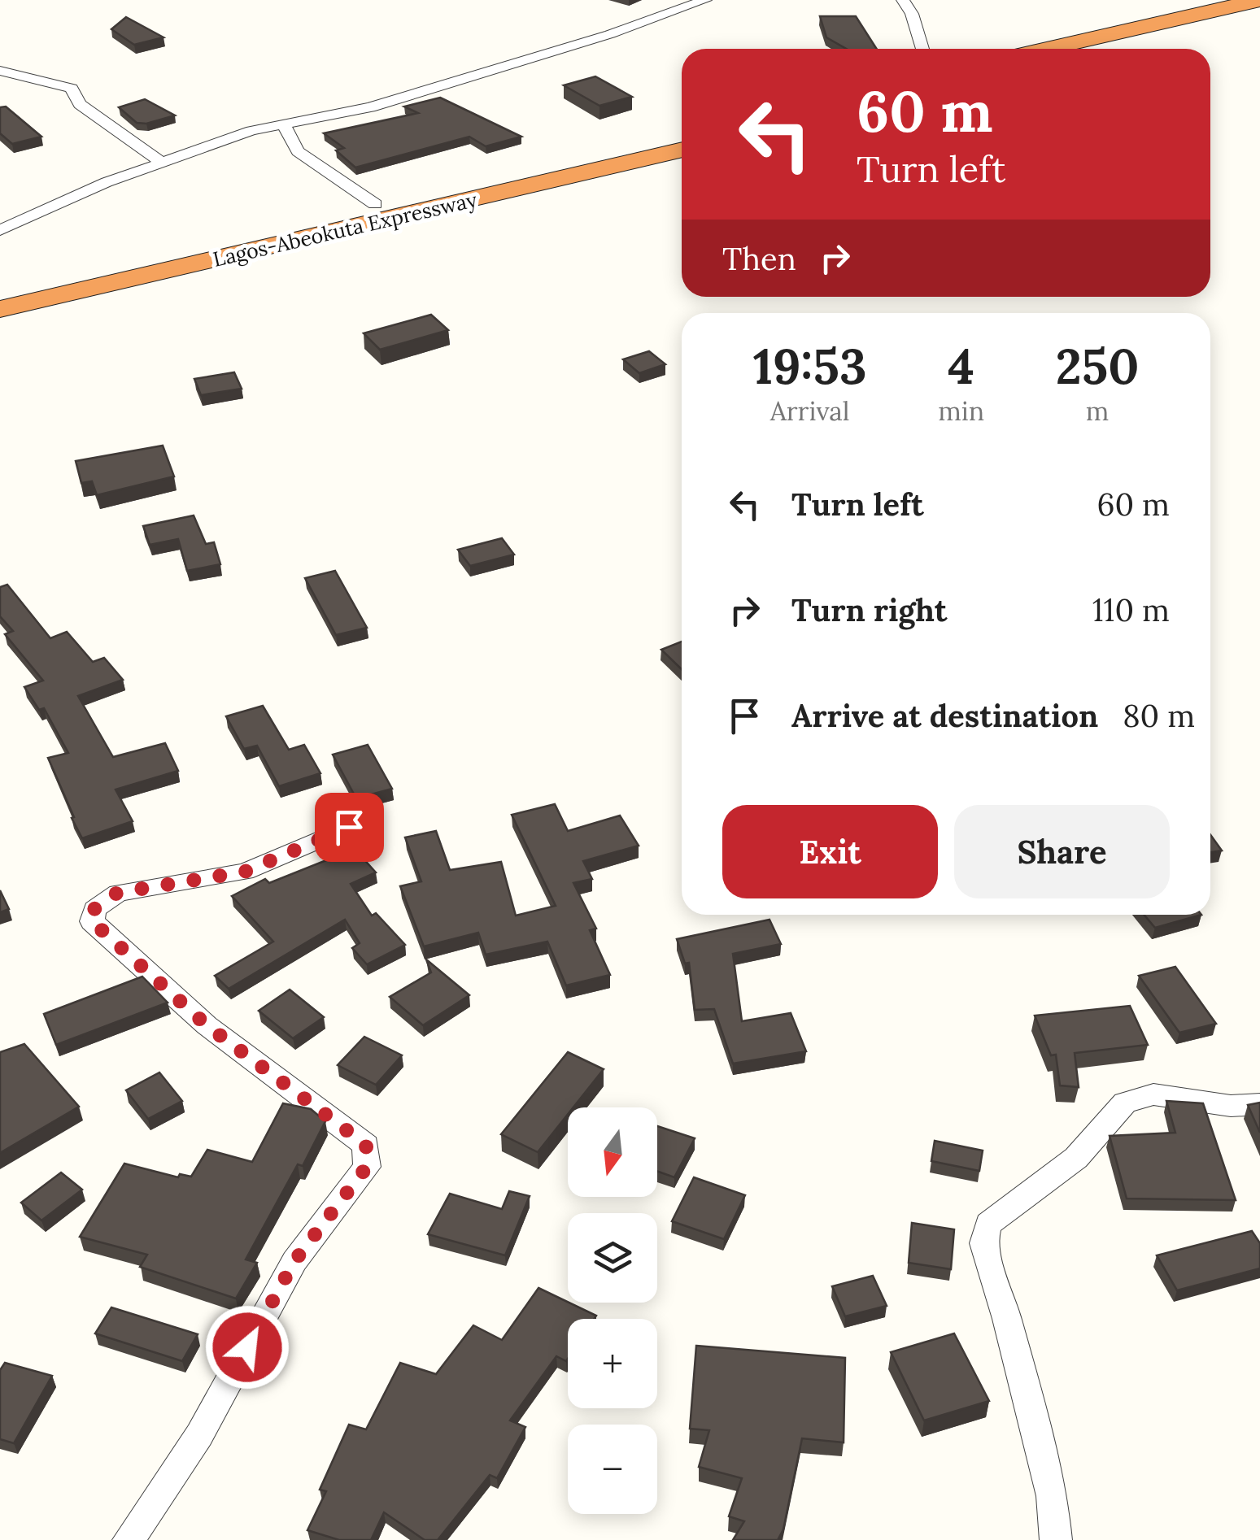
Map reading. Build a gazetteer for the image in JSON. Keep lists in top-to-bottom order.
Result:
{
  "streets": {
    "highway": ["Lagos-Abeokuta Expressway"]
  },
  "north": "bottom",
  "page": {
    "turn": ["60 m", "Turn left"],
    "then": "Then",
    "eta": [
      "19:53",
      "Arrival",
      "4",
      "min",
      "250",
      "m"
    ],
    "list": [
      {
        "name": "Turn left",
        "value": "60 m"
      },
      {
        "name": "Turn right",
        "value": "110 m"
      },
      {
        "name": "Arrive at destination",
        "value": "80 m"
      }
    ],
    "buttons": ["Exit", "Share"],
    "map_buttons": ["+", "−"]
  }
}
